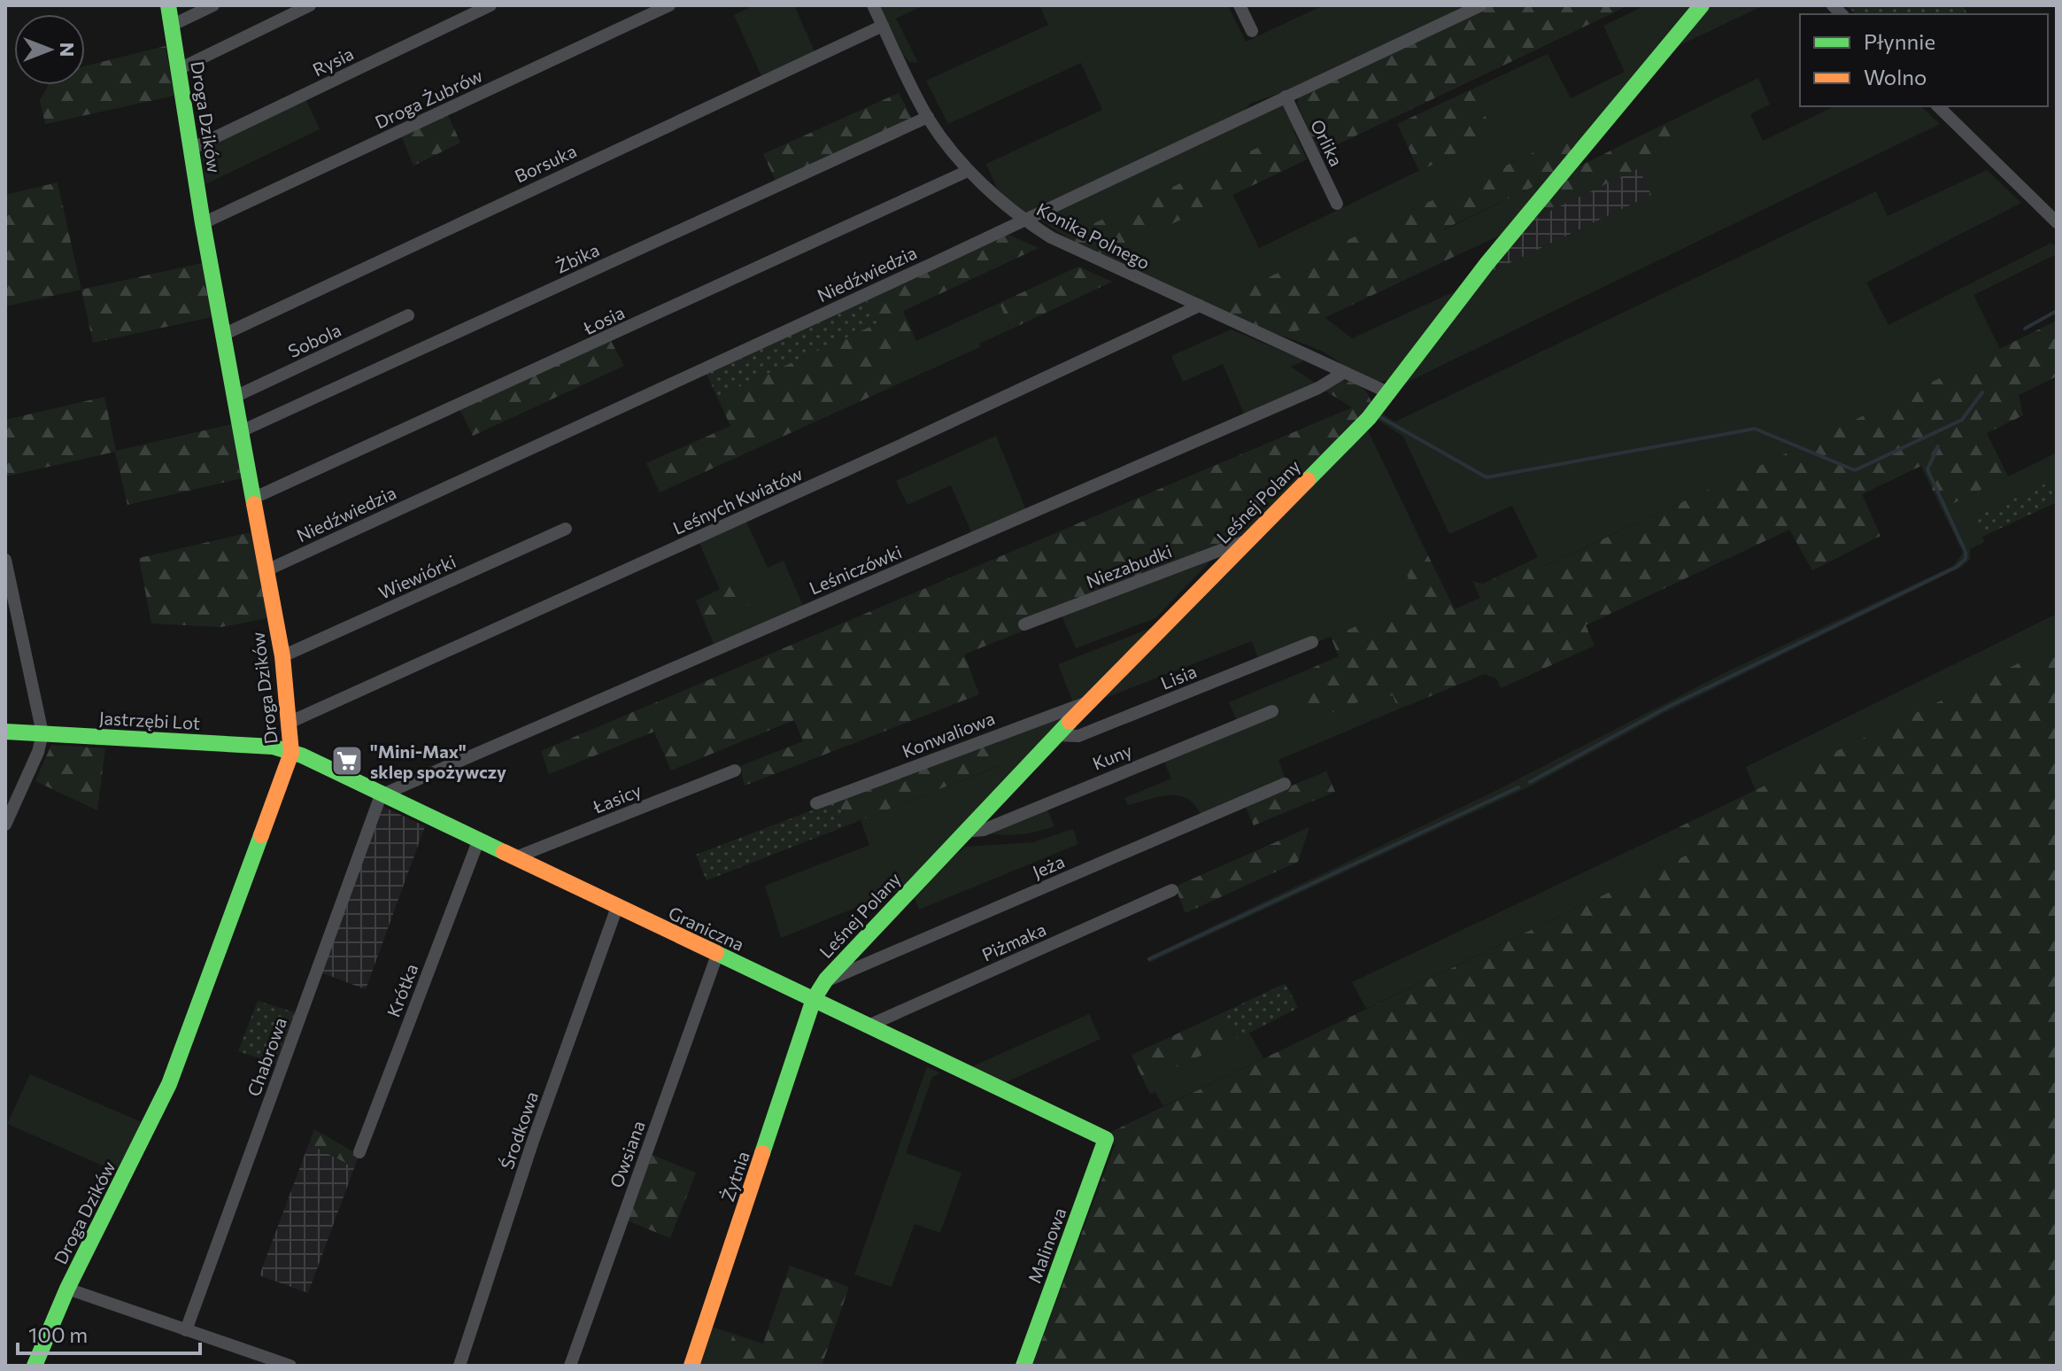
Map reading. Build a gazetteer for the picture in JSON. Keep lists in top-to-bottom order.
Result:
{
  "streets": {
    "street": [
      "Rysia",
      "Droga Żubrów",
      "Droga Dzików",
      "Orlika",
      "Borsuka",
      "Konika Polnego",
      "Żbika",
      "Niedźwiedzia",
      "Łosia",
      "Sobola",
      "Leśnych Kwiatów",
      "Leśnej Polany",
      "Niezabudki",
      "Leśniczówki",
      "Wiewiórki",
      "Lisia",
      "Jastrzębi Lot",
      "Konwaliowa",
      "Kuny",
      "Łasicy",
      "Jeża",
      "Graniczna",
      "Piżmaka",
      "Krótka",
      "Chabrowa",
      "Środkowa",
      "Owsiana",
      "Żytnia",
      "Malinowa"
    ]
  },
  "crossings": [
    ["Rysia", "Droga Dzików"],
    ["Droga Żubrów", "Droga Dzików"],
    ["Droga Dzików", "Borsuka"],
    ["Droga Dzików", "Żbika"],
    ["Droga Dzików", "Niedźwiedzia"],
    ["Droga Dzików", "Łosia"],
    ["Droga Dzików", "Sobola"],
    ["Droga Dzików", "Leśnych Kwiatów"],
    ["Droga Dzików", "Wiewiórki"],
    ["Droga Dzików", "Jastrzębi Lot"],
    ["Droga Dzików", "Graniczna"],
    ["Orlika", "Niedźwiedzia"],
    ["Borsuka", "Konika Polnego"],
    ["Konika Polnego", "Żbika"],
    ["Konika Polnego", "Niedźwiedzia"],
    ["Konika Polnego", "Łosia"],
    ["Konika Polnego", "Leśnych Kwiatów"],
    ["Konika Polnego", "Leśnej Polany"],
    ["Konika Polnego", "Leśniczówki"],
    ["Leśnej Polany", "Niezabudki"],
    ["Leśnej Polany", "Lisia"],
    ["Leśnej Polany", "Konwaliowa"],
    ["Leśnej Polany", "Kuny"],
    ["Leśnej Polany", "Jeża"],
    ["Leśnej Polany", "Graniczna"],
    ["Leśnej Polany", "Żytnia"],
    ["Leśniczówki", "Graniczna"],
    ["Leśniczówki", "Chabrowa"],
    ["Jastrzębi Lot", "Graniczna"],
    ["Łasicy", "Graniczna"],
    ["Graniczna", "Piżmaka"],
    ["Graniczna", "Krótka"],
    ["Graniczna", "Chabrowa"],
    ["Graniczna", "Środkowa"],
    ["Graniczna", "Owsiana"],
    ["Graniczna", "Żytnia"],
    ["Graniczna", "Malinowa"]
  ],
  "places": {
    "supermarket": ["\"Mini-Max\" sklep spożywczy"]
  },
  "legend": ["Płynnie", "Wolno"],
  "scale_bar": "100 m",
  "north": "right"
}
